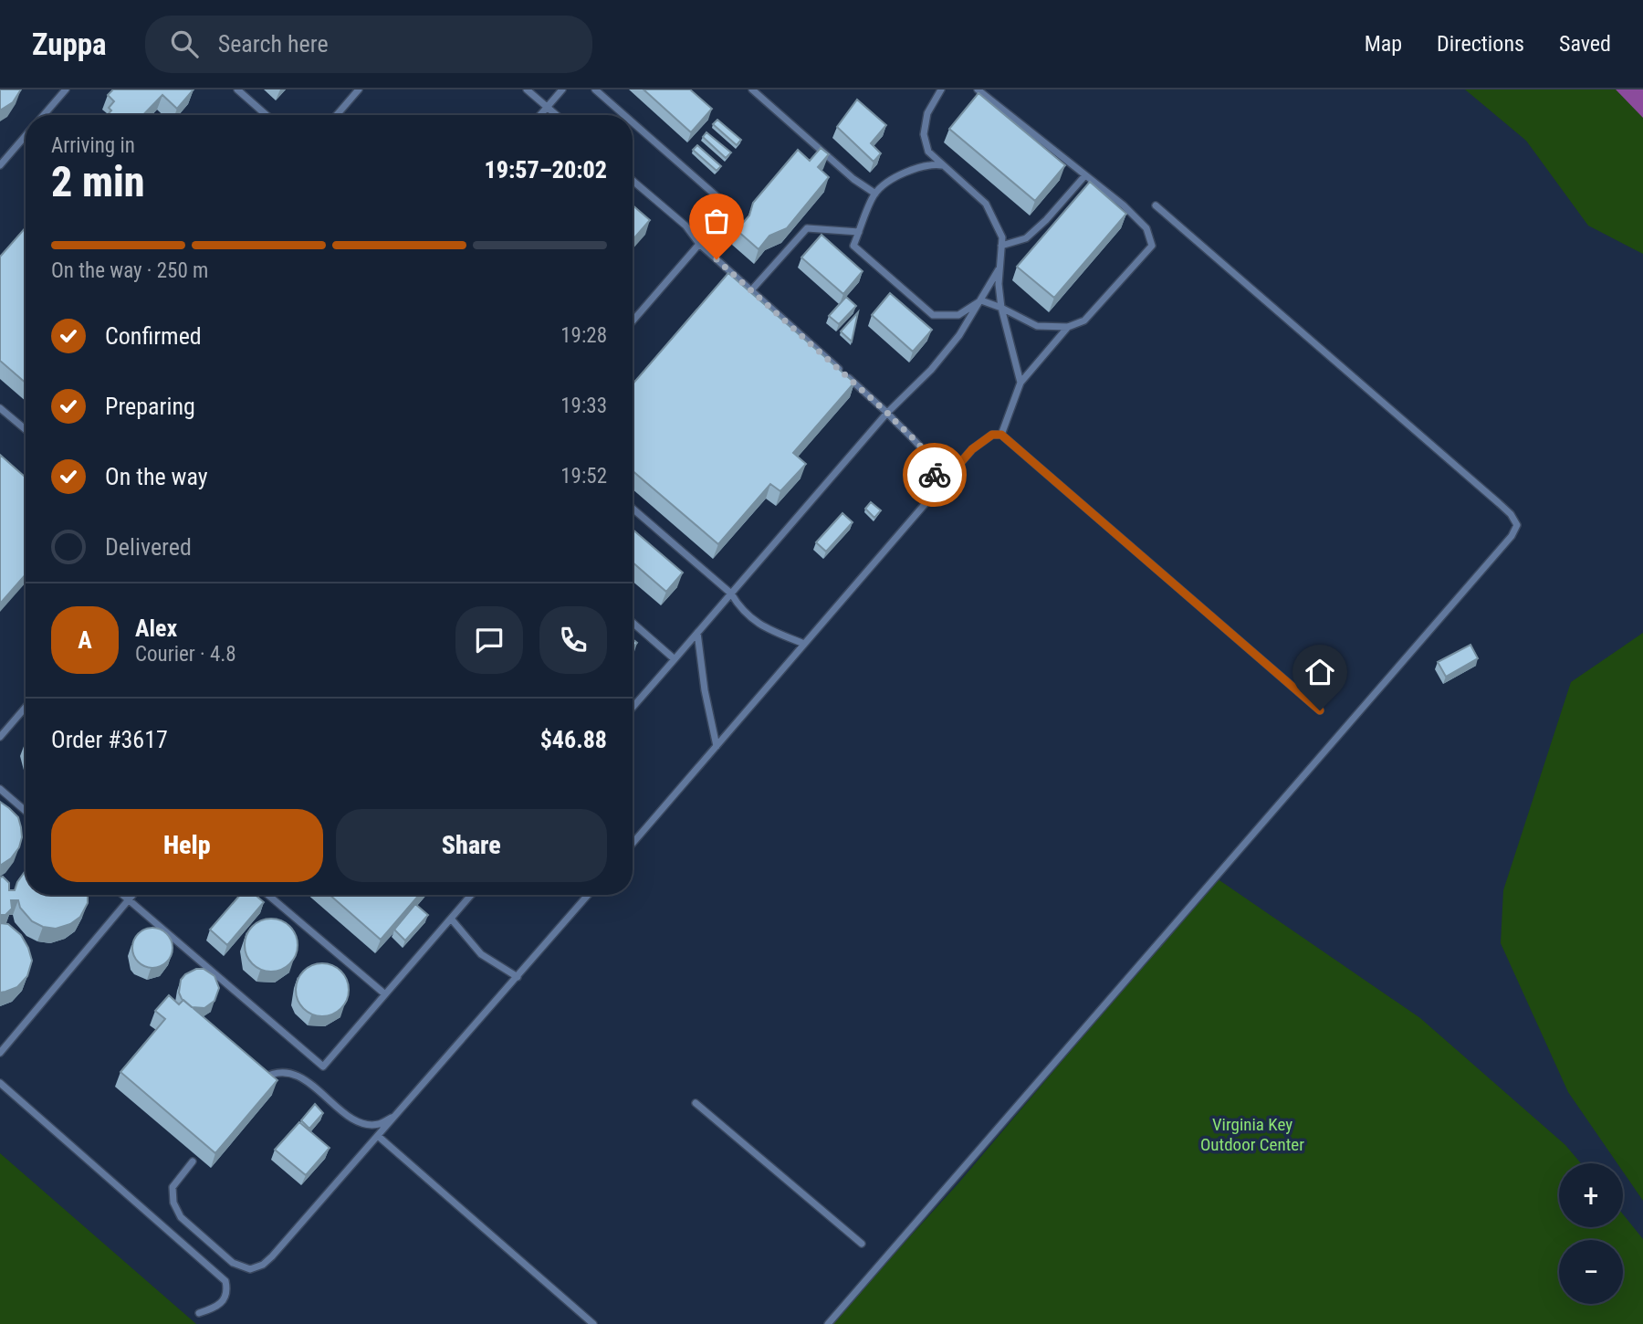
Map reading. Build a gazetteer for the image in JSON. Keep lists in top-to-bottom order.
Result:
{
  "parks": ["Virginia Key Outdoor Center"],
  "page": {
    "header": "Zuppa",
    "search": "Search here",
    "nav": ["Map", "Directions", "Saved"],
    "heading": ["2 min", "Arriving in", "19:57–20:02"],
    "panel": [
      "Alex",
      "Courier · 4.8",
      "Order #3617",
      "$46.88"
    ],
    "bar": "On the way · 250 m",
    "list": [
      ["Confirmed", "19:28"],
      ["Preparing", "19:33"],
      ["On the way", "19:52"],
      "Delivered"
    ],
    "round": "A",
    "buttons": ["Help", "Share"],
    "map_buttons": ["+", "−"]
  }
}
